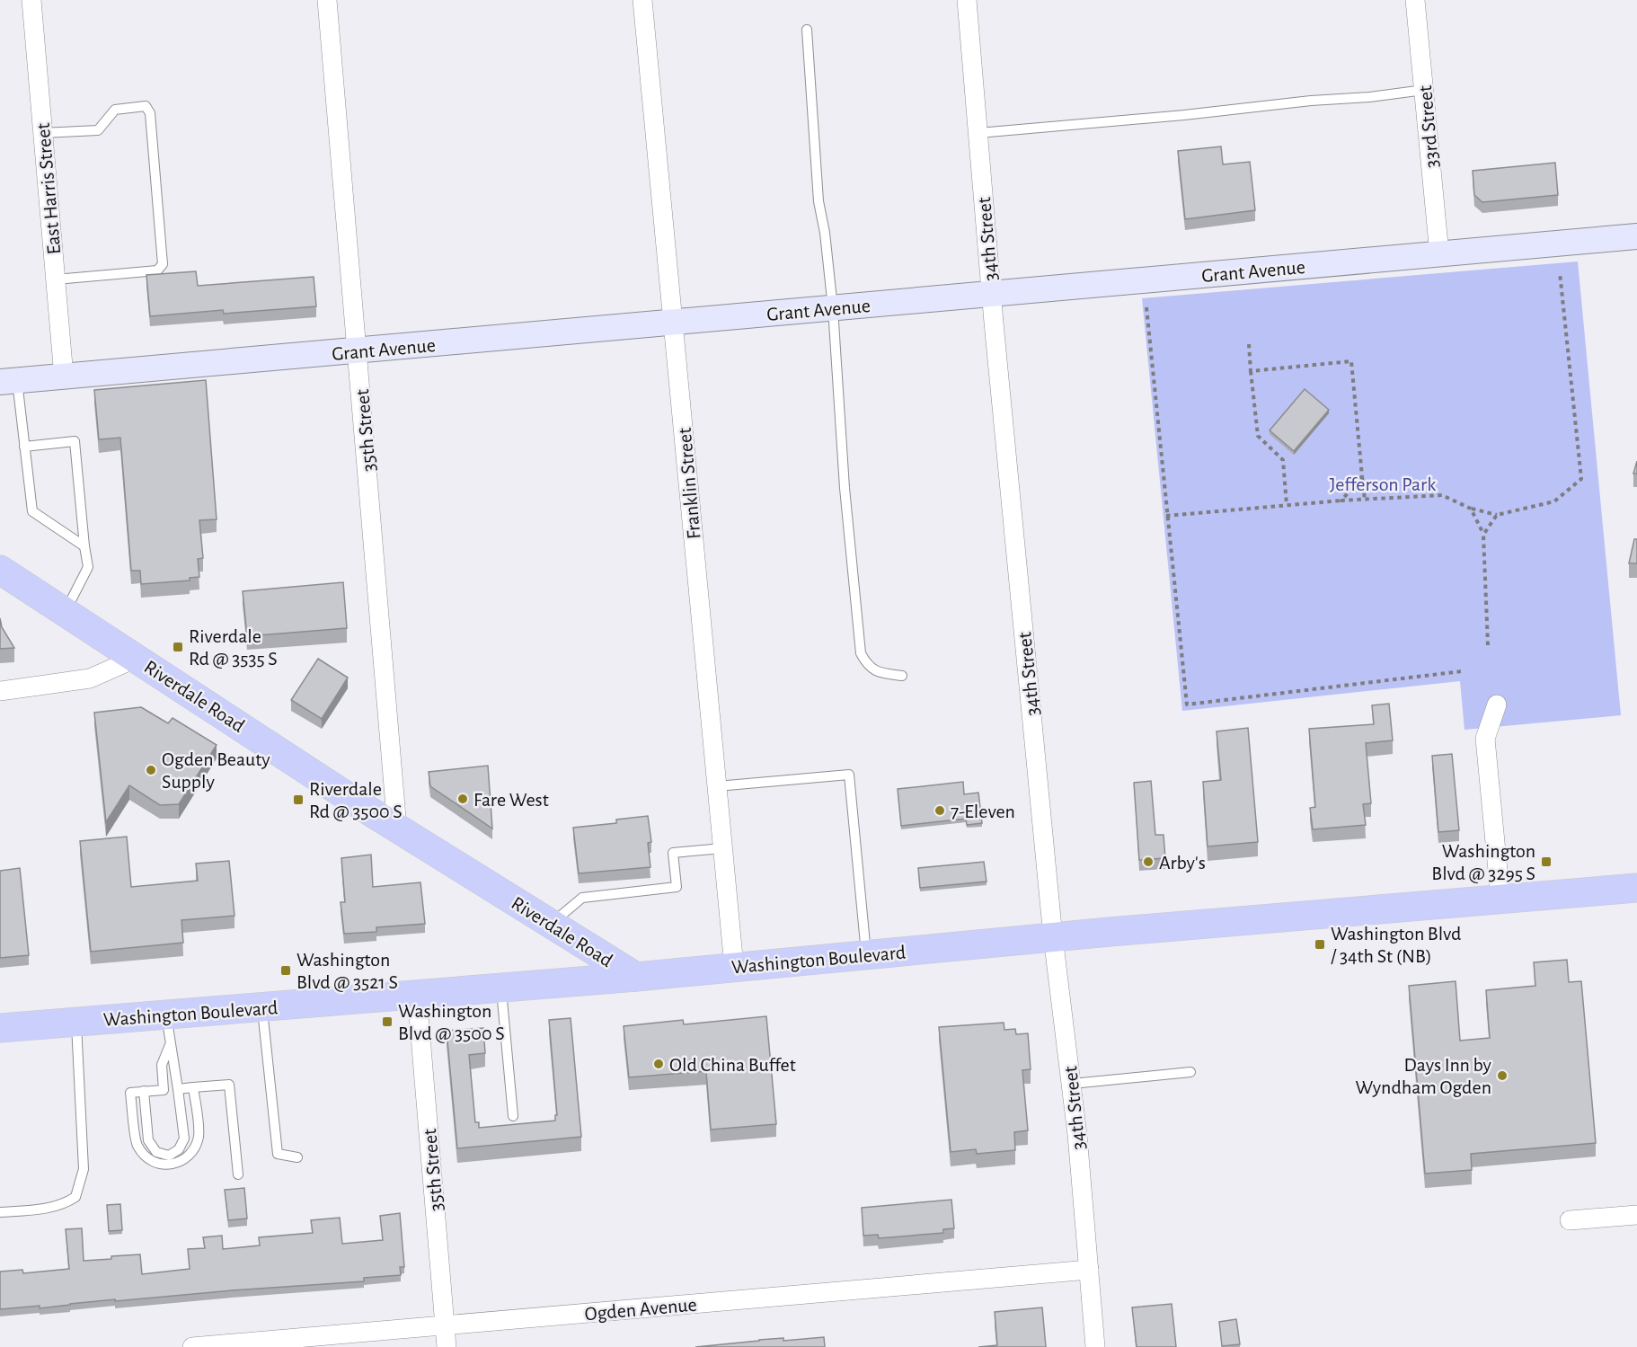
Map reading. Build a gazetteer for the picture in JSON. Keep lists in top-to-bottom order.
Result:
{
  "streets": {
    "main road": ["Riverdale Road", "Washington Boulevard"],
    "street": [
      "33rd Street",
      "East Harris Street",
      "34th Street",
      "Grant Avenue",
      "35th Street",
      "Franklin Street",
      "Ogden Avenue"
    ]
  },
  "crossings": [
    ["33rd Street", "Grant Avenue"],
    ["East Harris Street", "Grant Avenue"],
    ["34th Street", "Grant Avenue"],
    ["34th Street", "Washington Boulevard"],
    ["34th Street", "Ogden Avenue"],
    ["Grant Avenue", "35th Street"],
    ["Grant Avenue", "Franklin Street"],
    ["35th Street", "Riverdale Road"],
    ["35th Street", "Washington Boulevard"],
    ["35th Street", "Ogden Avenue"],
    ["Franklin Street", "Washington Boulevard"],
    ["Riverdale Road", "Washington Boulevard"]
  ],
  "parks": ["Jefferson Park"],
  "places": {
    "transit": [
      "Riverdale Rd @ 3535 S",
      "Riverdale Rd @ 3500 S",
      "Washington Blvd @ 3295 S",
      "Washington Blvd / 34th St (NB)",
      "Washington Blvd @ 3521 S",
      "Washington Blvd @ 3500 S"
    ],
    "other": [
      "Ogden Beauty Supply",
      "Fare West",
      "7-Eleven",
      "Arby's",
      "Old China Buffet",
      "Days Inn by Wyndham Ogden"
    ]
  }
}
